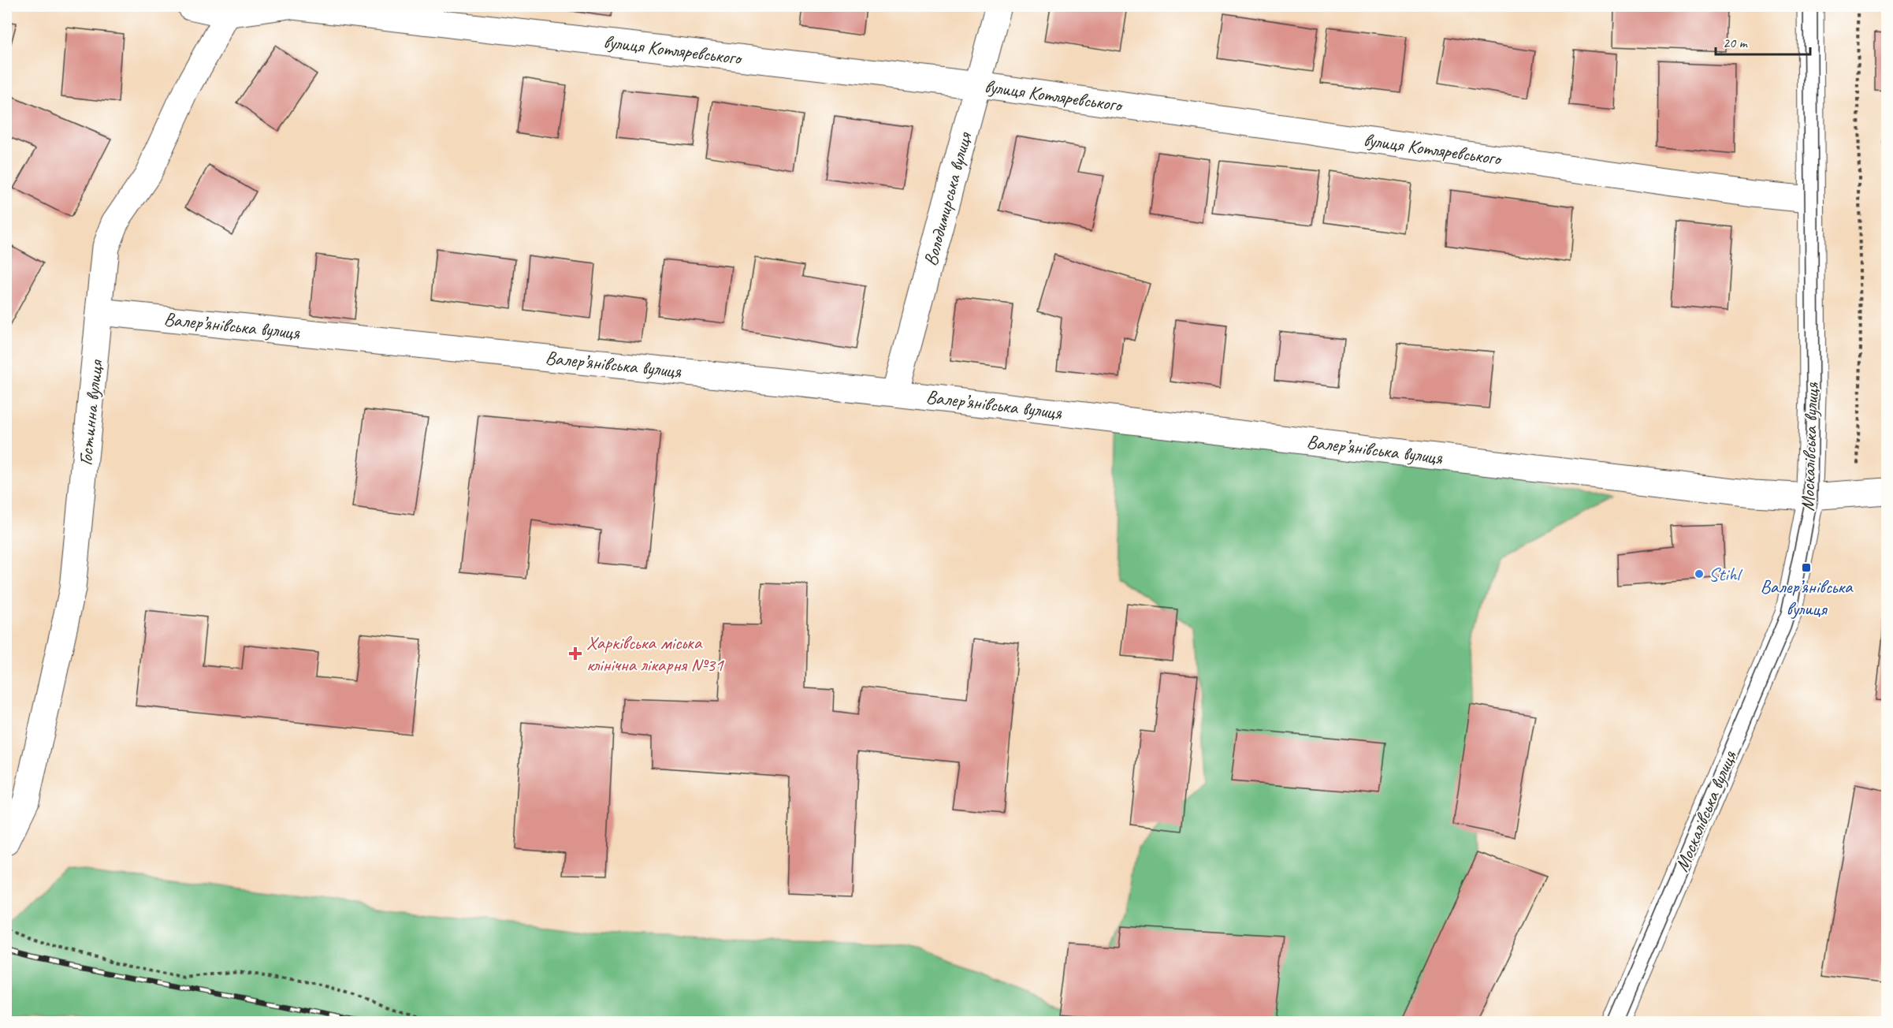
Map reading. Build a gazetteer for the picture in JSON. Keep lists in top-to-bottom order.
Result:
{
  "streets": {
    "street": [
      "вулиця Котляревського",
      "Володимирська вулиця",
      "Валер’янівська вулиця",
      "Гостинна вулиця",
      "Москалівська вулиця"
    ]
  },
  "crossings": [
    ["вулиця Котляревського", "Володимирська вулиця"],
    ["вулиця Котляревського", "Москалівська вулиця"],
    ["Володимирська вулиця", "Валер’янівська вулиця"],
    ["Валер’янівська вулиця", "Гостинна вулиця"],
    ["Валер’янівська вулиця", "Москалівська вулиця"]
  ],
  "places": {
    "transit": ["Валер’янівська вулиця"],
    "other": ["Stihl"],
    "health": ["Харківська міська клінічна лікарня №31"]
  },
  "scale_bar": "20 m"
}
